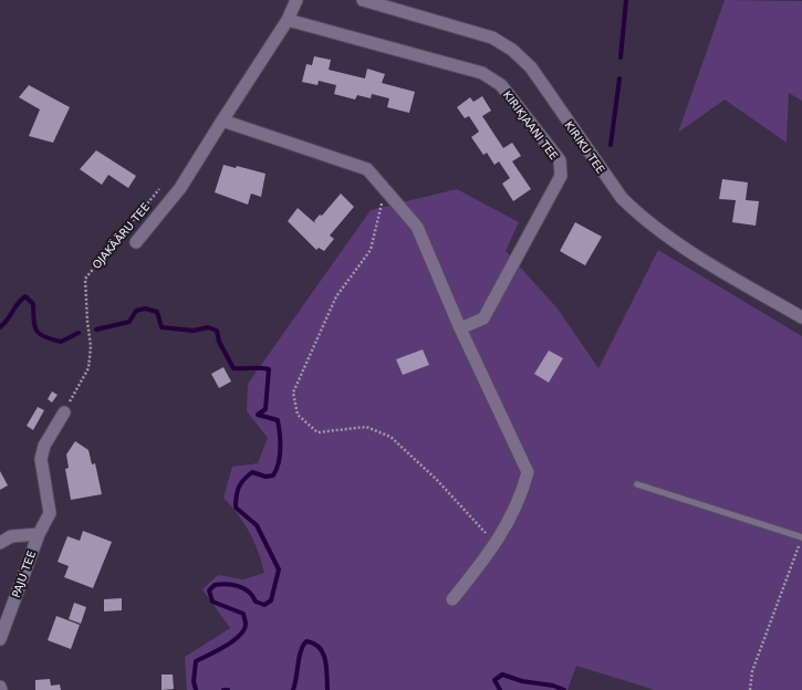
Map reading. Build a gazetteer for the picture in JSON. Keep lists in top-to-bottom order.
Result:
{
  "streets": {
    "street": [
      "KIRIKJAANI TEE",
      "KIRIKU TEE",
      "OJAKÄÄRU TEE",
      "PAJU TEE"
    ]
  }
}
